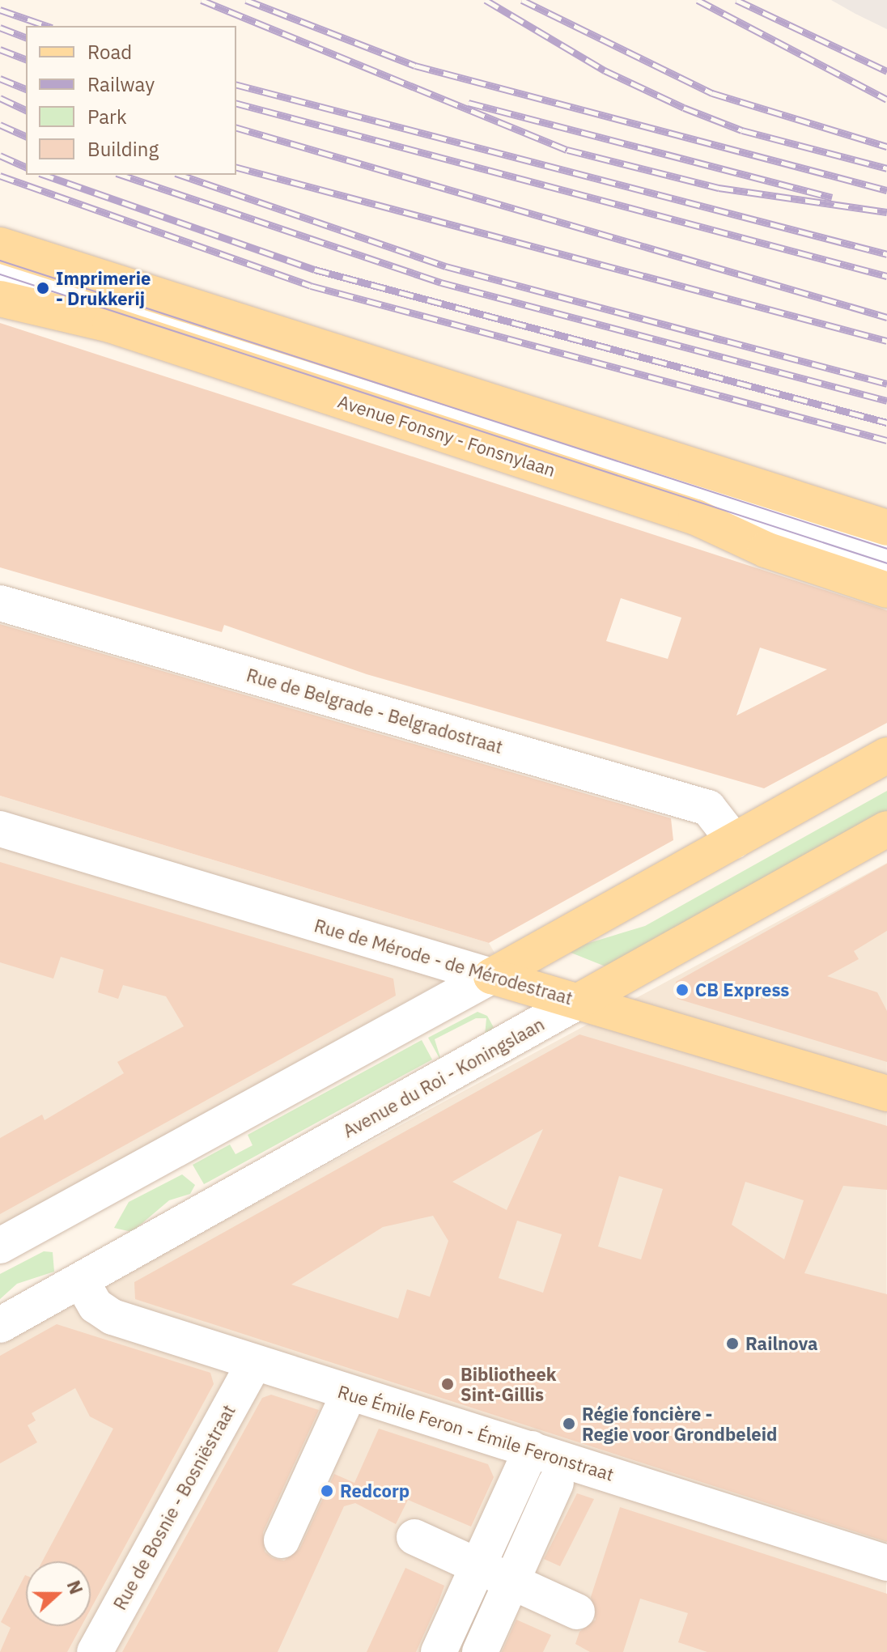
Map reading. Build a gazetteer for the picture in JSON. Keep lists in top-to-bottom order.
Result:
{
  "streets": {
    "main road": ["Avenue Fonsny - Fonsnylaan", "Rue de Mérode - de Mérodestraat", "Avenue du Roi - Koningslaan"],
    "street": ["Rue de Belgrade - Belgradostraat", "Rue Émile Feron - Émile Feronstraat", "Rue de Bosnie - Bosniëstraat"]
  },
  "crossings": [
    ["Rue de Mérode - de Mérodestraat", "Avenue du Roi - Koningslaan"],
    ["Avenue du Roi - Koningslaan", "Rue Émile Feron - Émile Feronstraat"],
    ["Rue Émile Feron - Émile Feronstraat", "Rue de Bosnie - Bosniëstraat"]
  ],
  "places": [
    "Imprimerie - Drukkerij",
    "CB Express",
    "Railnova",
    "Bibliotheek Sint-Gillis",
    "Régie foncière - Regie voor Grondbeleid",
    "Redcorp"
  ],
  "legend": [
    "Road",
    "Railway",
    "Park",
    "Building"
  ],
  "north": "right"
}
